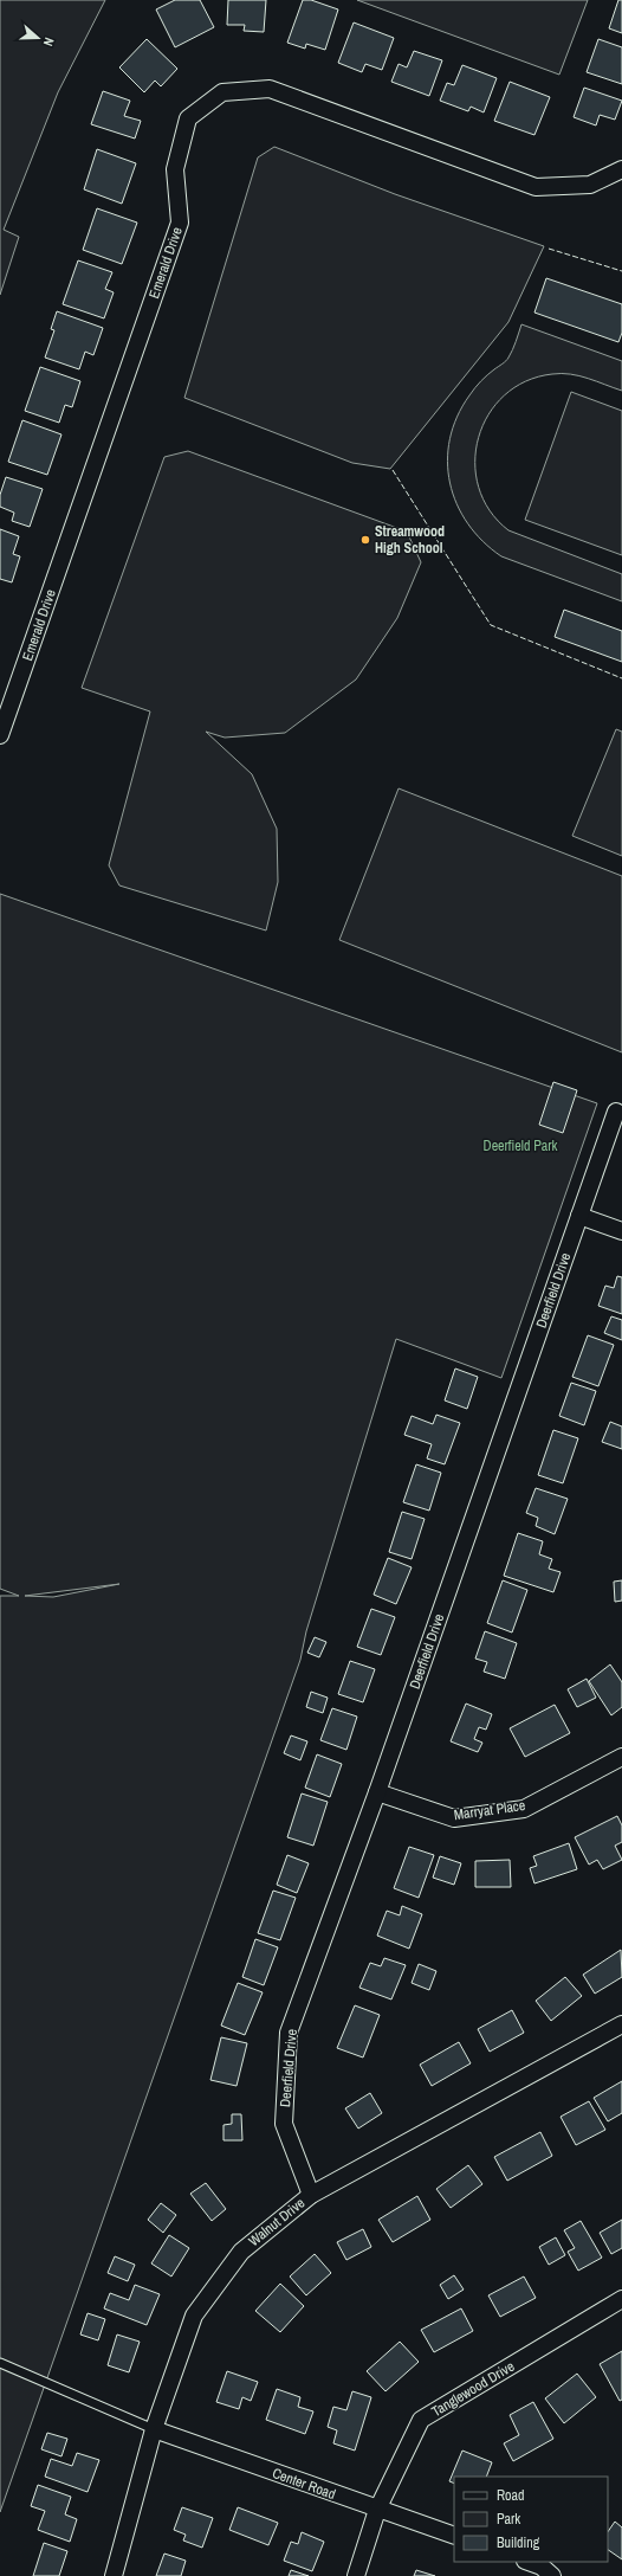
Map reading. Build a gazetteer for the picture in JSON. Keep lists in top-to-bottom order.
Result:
{
  "streets": {
    "street": [
      "Emerald Drive",
      "Deerfield Drive",
      "Marryat Place",
      "Walnut Drive",
      "Tanglewood Drive",
      "Center Road"
    ]
  },
  "crossings": [
    ["Deerfield Drive", "Marryat Place"],
    ["Deerfield Drive", "Walnut Drive"],
    ["Walnut Drive", "Center Road"],
    ["Tanglewood Drive", "Center Road"]
  ],
  "parks": ["Deerfield Park"],
  "places": ["Streamwood High School"],
  "legend": ["Road", "Park", "Building"],
  "north": "right"
}
